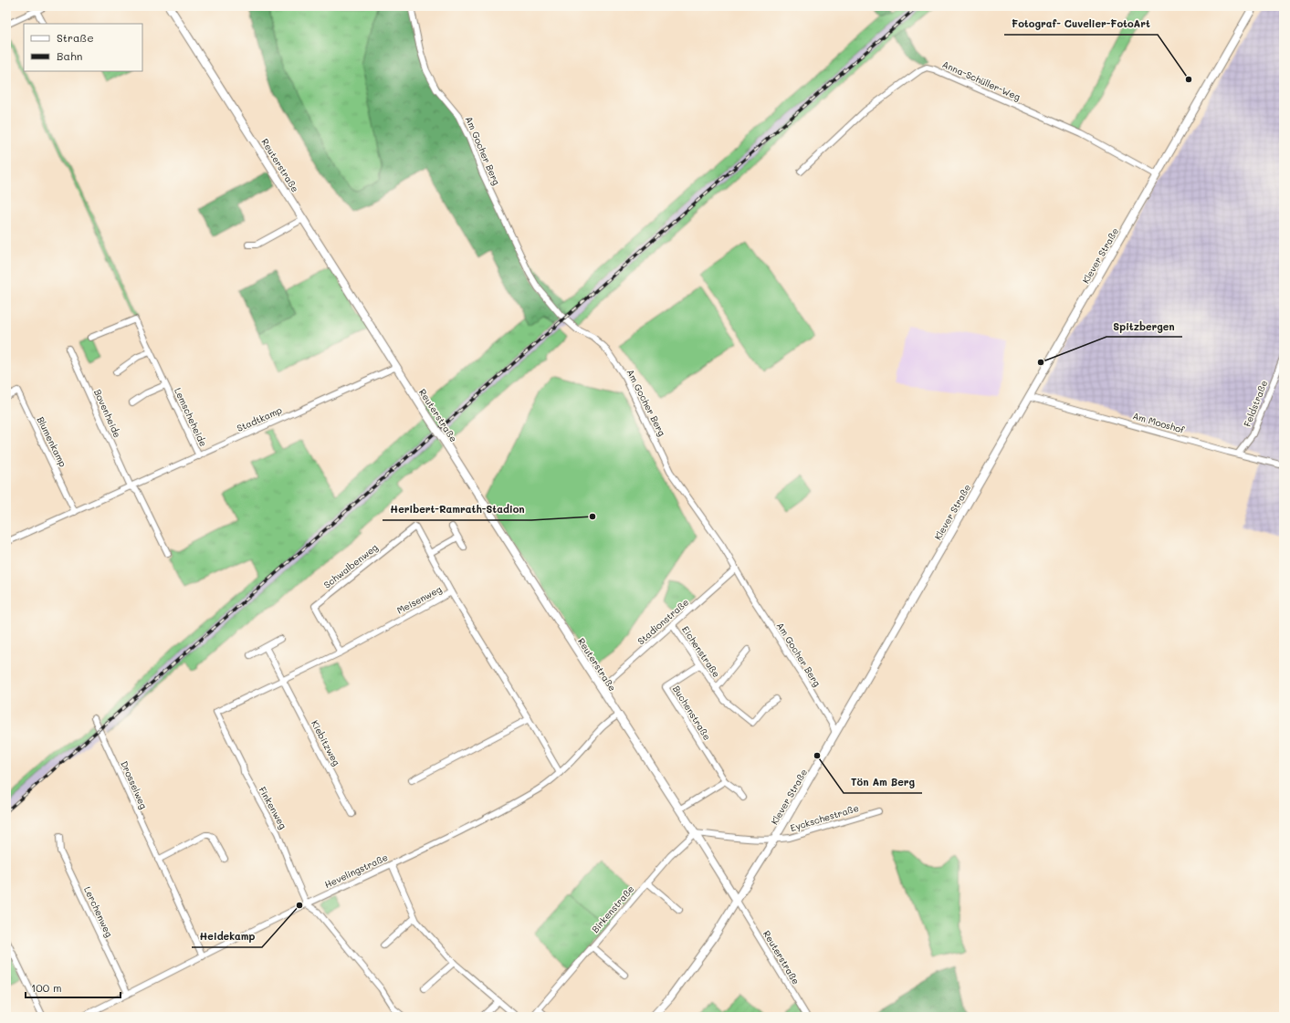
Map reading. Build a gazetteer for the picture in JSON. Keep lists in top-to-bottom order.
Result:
{
  "streets": {
    "street": [
      "Anna-Schüller-Weg",
      "Am Gocher Berg",
      "Reuterstraße",
      "Klever Straße",
      "Feldstraße",
      "Bovenheide",
      "Lemscheheide",
      "Stadtkamp",
      "Am Mooshof",
      "Blumenkamp",
      "Schwalbenweg",
      "Meisenweg",
      "Stadionstraße",
      "Eichenstraße",
      "Buchenstraße",
      "Kiebitzweg",
      "Drosselweg",
      "Finkenweg",
      "Eyckschestraße",
      "Hevelingstraße",
      "Birkenstraße",
      "Lerchenweg"
    ]
  },
  "crossings": [
    ["Anna-Schüller-Weg", "Klever Straße"],
    ["Am Gocher Berg", "Klever Straße"],
    ["Am Gocher Berg", "Stadionstraße"],
    ["Reuterstraße", "Klever Straße"],
    ["Reuterstraße", "Stadtkamp"],
    ["Reuterstraße", "Stadionstraße"],
    ["Reuterstraße", "Hevelingstraße"],
    ["Reuterstraße", "Birkenstraße"],
    ["Klever Straße", "Am Mooshof"],
    ["Klever Straße", "Eyckschestraße"],
    ["Feldstraße", "Am Mooshof"],
    ["Bovenheide", "Stadtkamp"],
    ["Lemscheheide", "Stadtkamp"],
    ["Stadtkamp", "Blumenkamp"],
    ["Schwalbenweg", "Meisenweg"],
    ["Meisenweg", "Kiebitzweg"],
    ["Meisenweg", "Finkenweg"],
    ["Meisenweg", "Hevelingstraße"],
    ["Stadionstraße", "Eichenstraße"],
    ["Eichenstraße", "Buchenstraße"],
    ["Drosselweg", "Hevelingstraße"],
    ["Finkenweg", "Hevelingstraße"],
    ["Hevelingstraße", "Lerchenweg"]
  ],
  "places": [
    "Fotograf- Cuvelier-FotoArt",
    "Spitzbergen",
    "Heribert-Ramrath-Stadion",
    "Tön Am Berg",
    "Heidekamp"
  ],
  "legend": ["Straße", "Bahn"],
  "scale_bar": "100 m"
}
